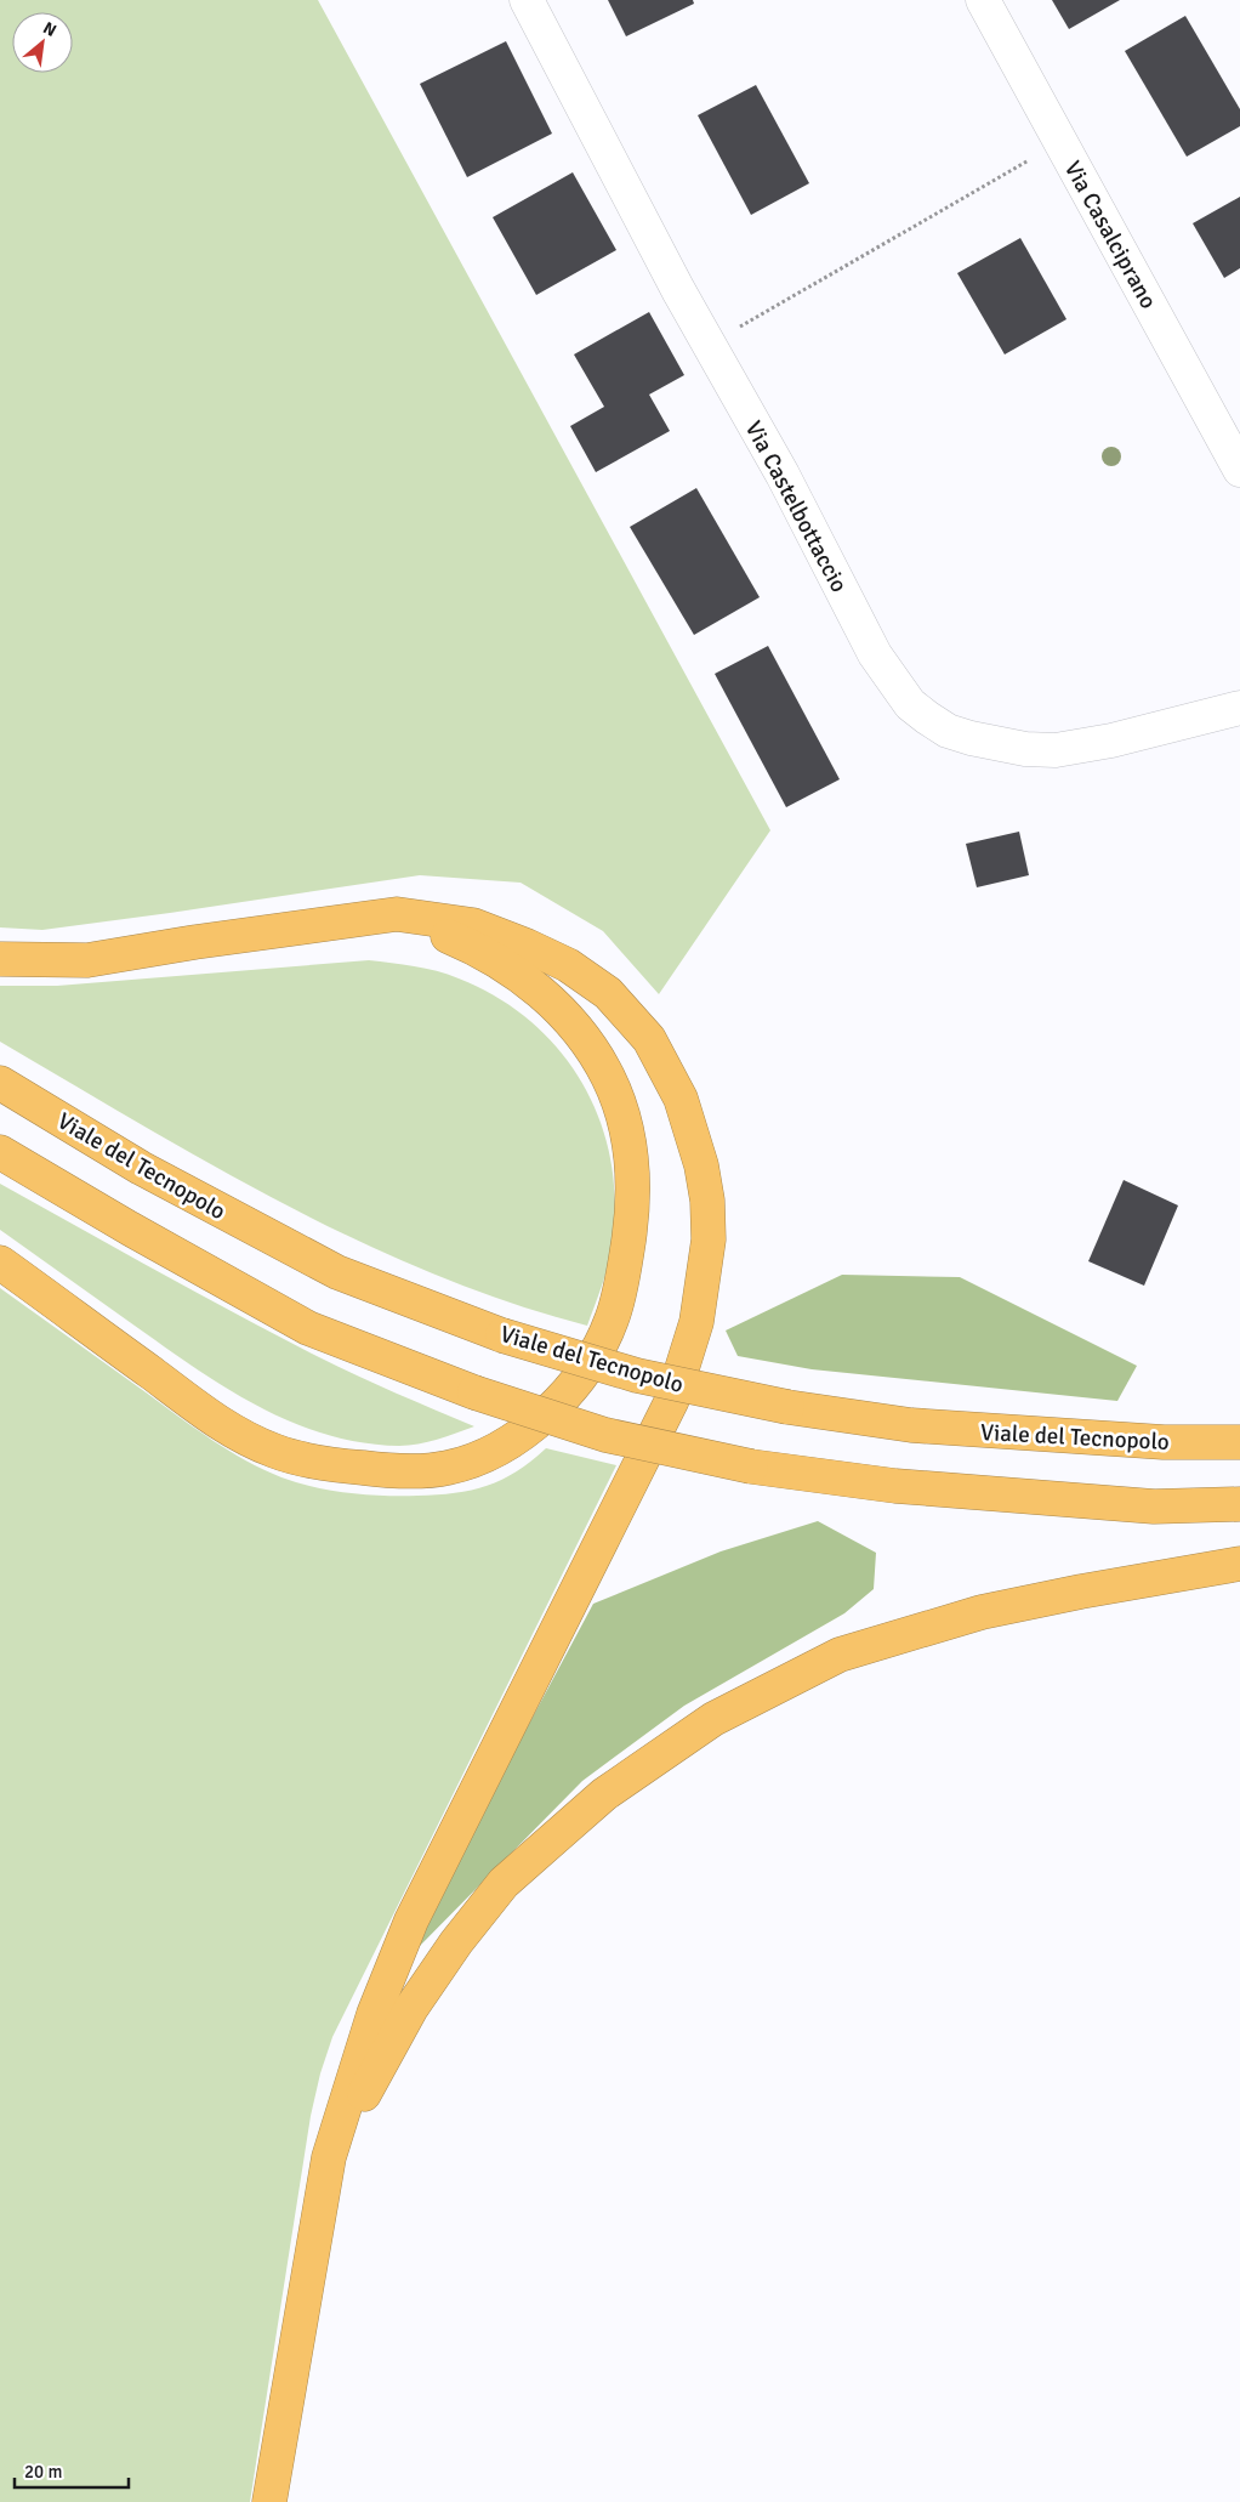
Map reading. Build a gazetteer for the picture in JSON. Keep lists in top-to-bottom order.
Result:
{
  "streets": {
    "highway": ["Viale del Tecnopolo"],
    "street": ["Via Casalciprano", "Via Castelbottaccio"]
  },
  "scale_bar": "20 m",
  "north": "top right"
}
